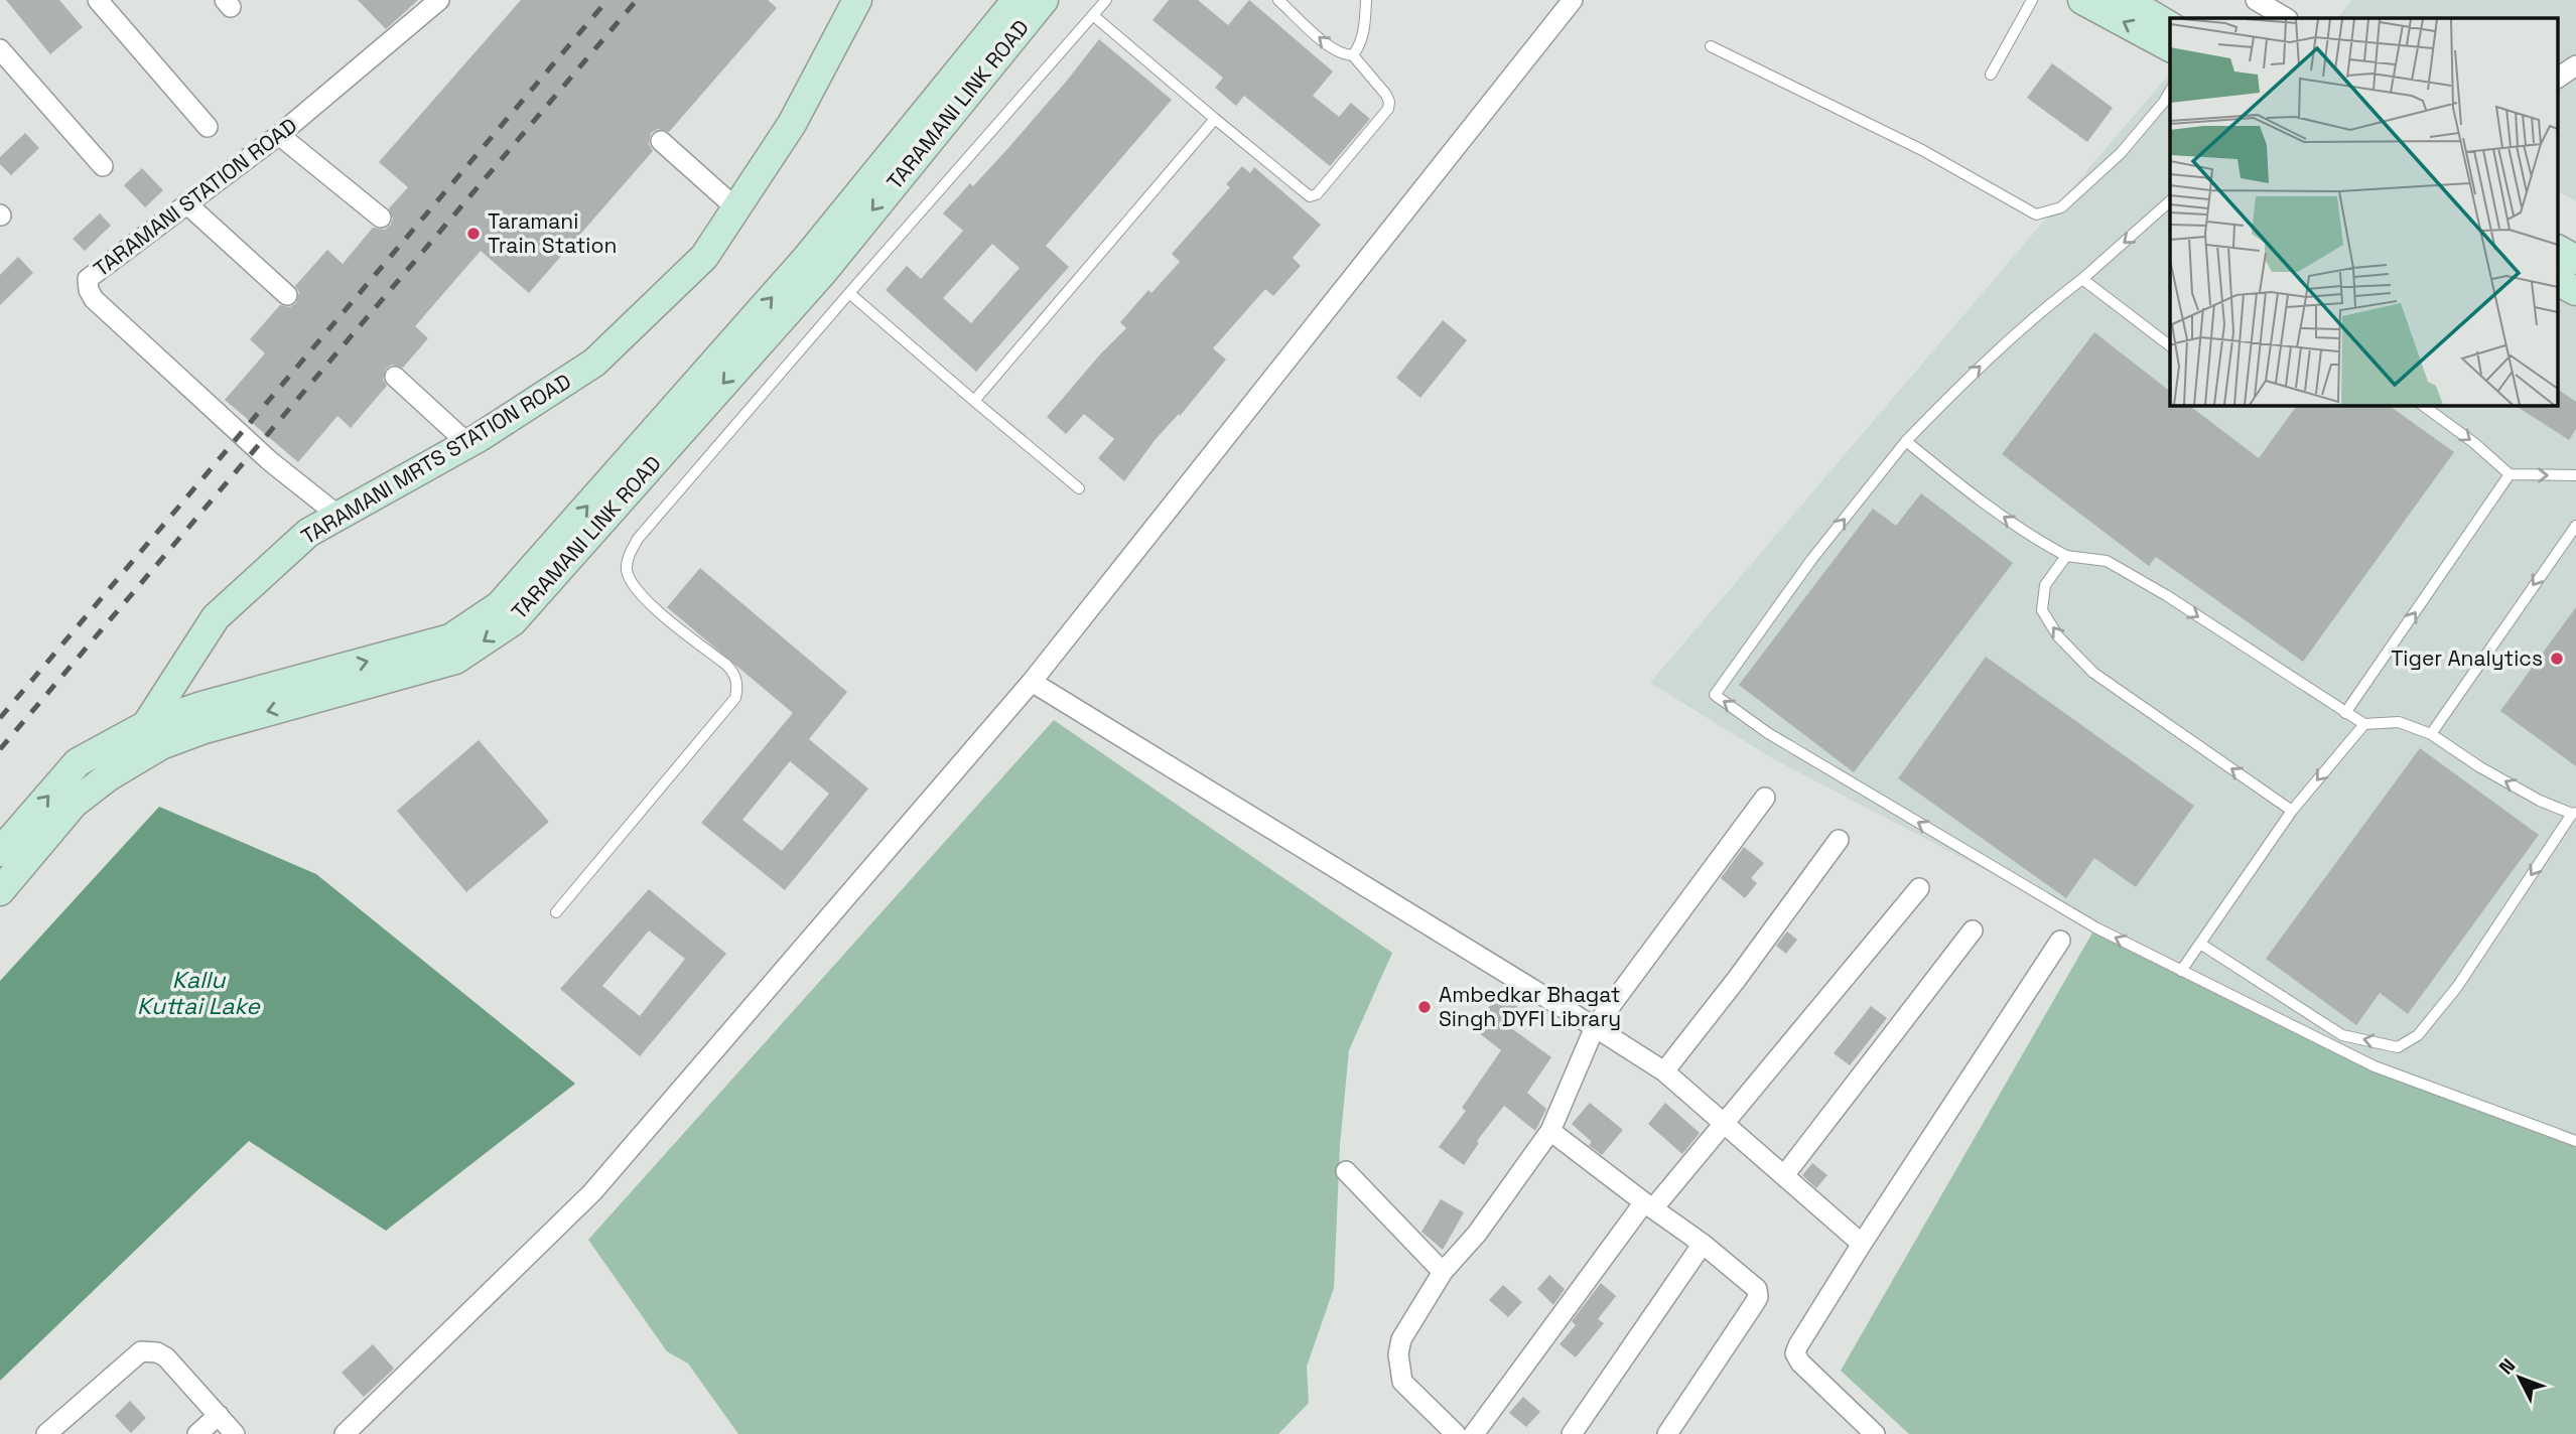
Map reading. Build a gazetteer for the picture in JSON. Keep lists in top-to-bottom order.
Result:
{
  "streets": {
    "street": ["TARAMANI LINK ROAD", "TARAMANI STATION ROAD", "TARAMANI MRTS STATION ROAD"]
  },
  "crossings": [
    ["TARAMANI LINK ROAD", "TARAMANI MRTS STATION ROAD"],
    ["TARAMANI STATION ROAD", "TARAMANI MRTS STATION ROAD"]
  ],
  "water": ["Kallu Kuttai Lake"],
  "places": ["Taramani Train Station", "Tiger Analytics", "Ambedkar Bhagat Singh DYFI Library"],
  "north": "top left"
}
